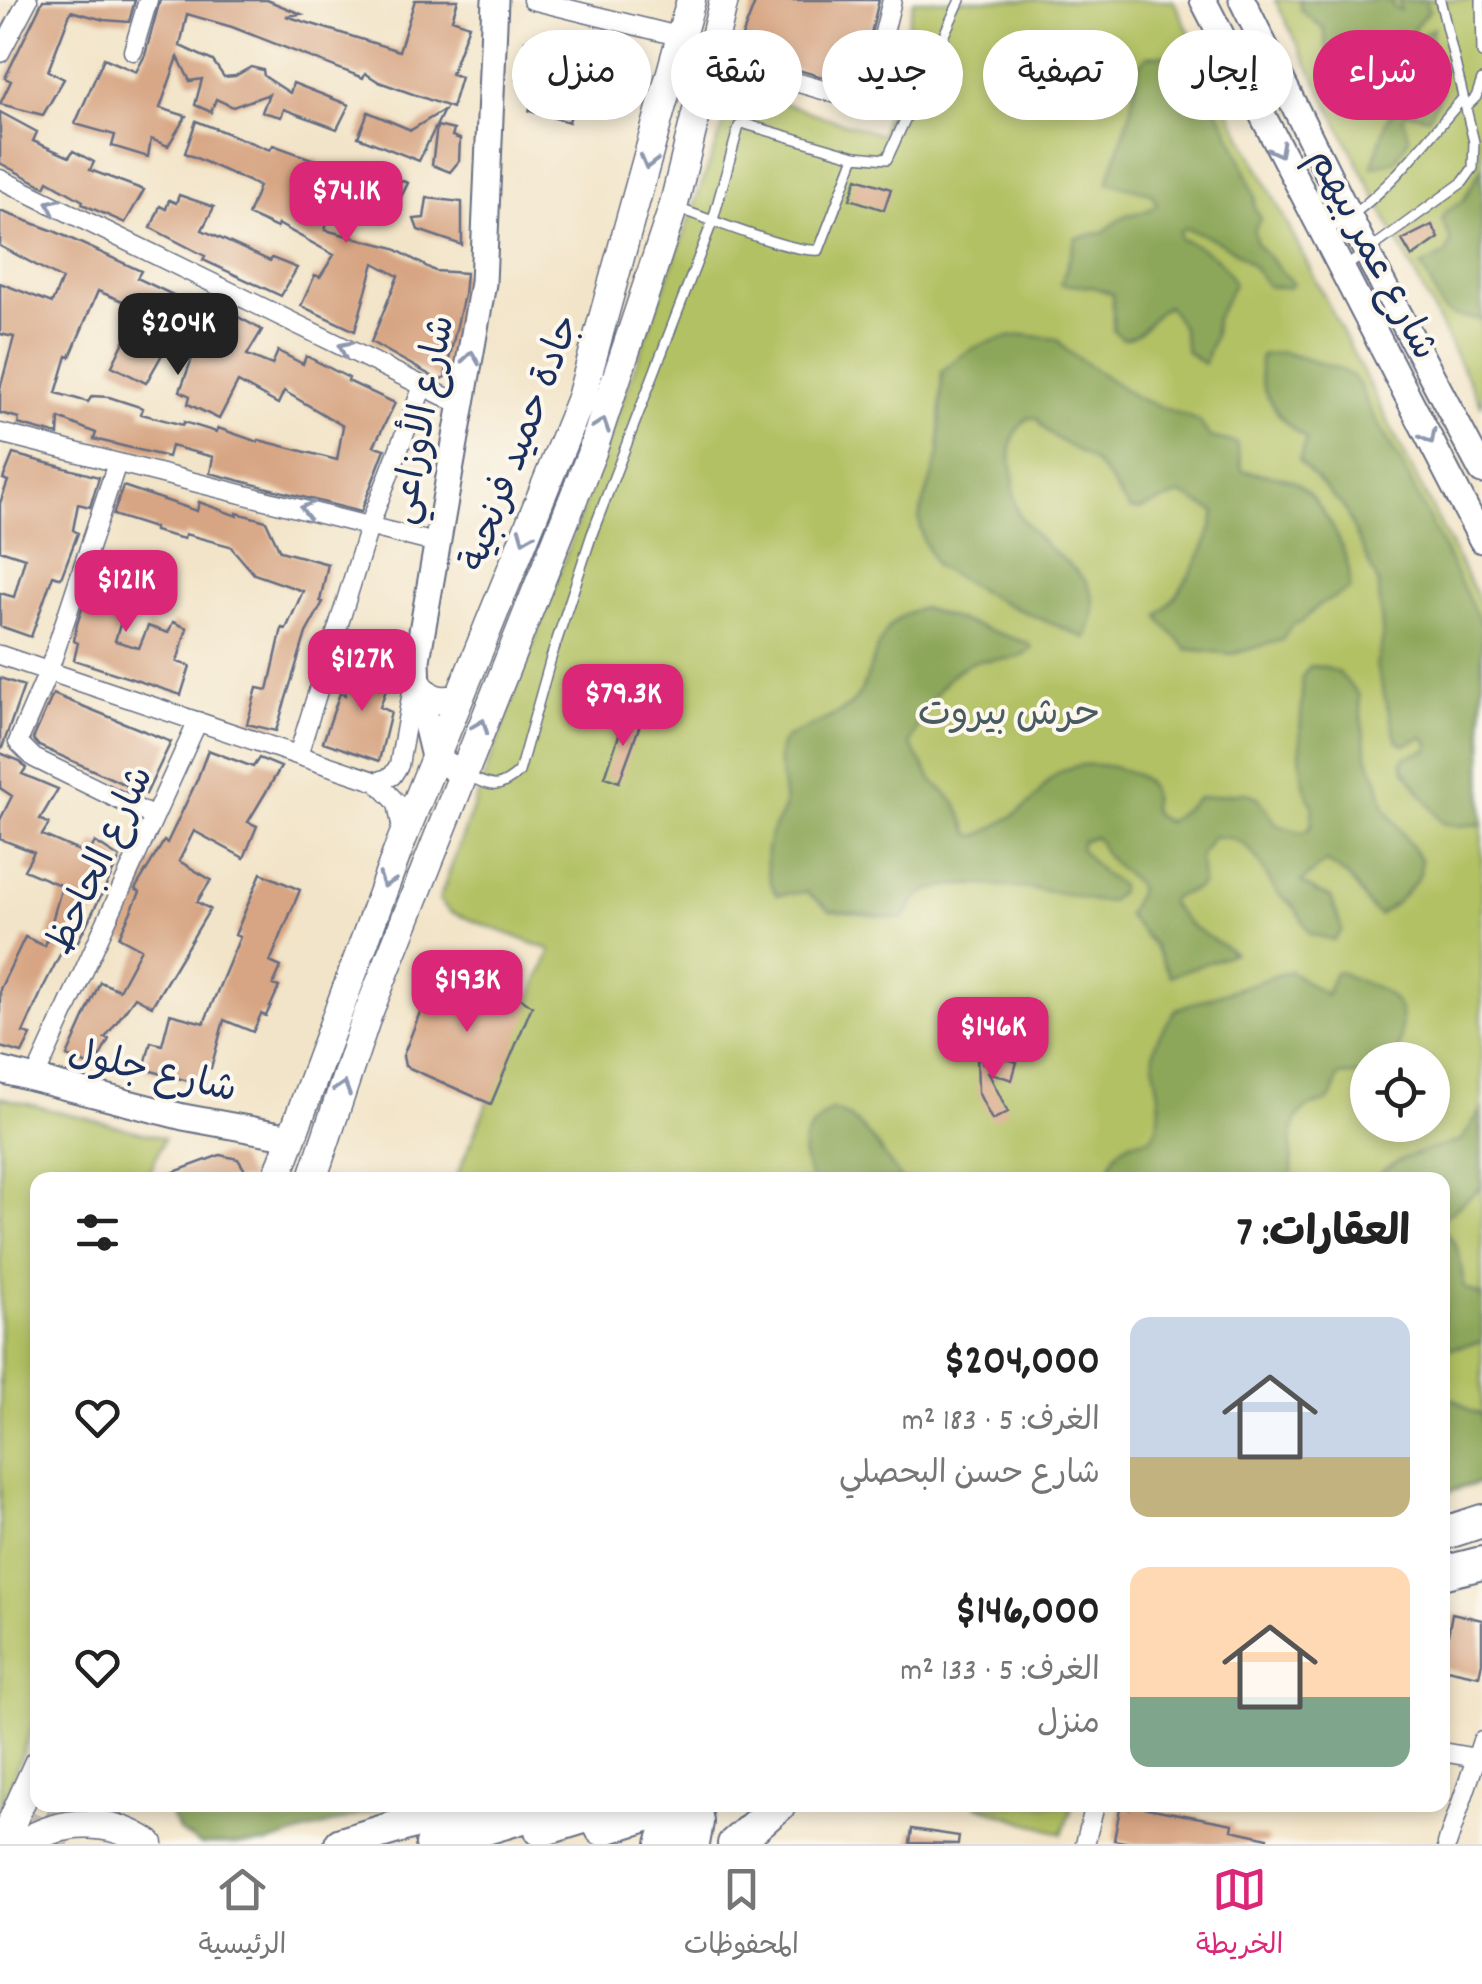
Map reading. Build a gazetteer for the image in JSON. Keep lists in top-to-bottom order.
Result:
{
  "streets": {
    "main road": [
      "شارع عمر بيهم",
      "شارع الأوزاعي",
      "جادة حميد فرنجية",
      "شارع جلول"
    ],
    "street": ["شارع الجاحظ"]
  },
  "crossings": [
    ["شارع الأوزاعي", "جادة حميد فرنجية"],
    ["جادة حميد فرنجية", "شارع جلول"],
    ["شارع الجاحظ", "شارع جلول"]
  ],
  "one_way": ["شارع الأوزاعي"],
  "parks": ["حرش بيروت"],
  "page": {
    "chip": [
      "شراء",
      "إيجار",
      "تصفية",
      "جديد",
      "شقة",
      "منزل"
    ],
    "price": [
      "$74.1K",
      "$204K",
      "$121K",
      "$127K",
      "$79.3K",
      "$193K",
      "$146K"
    ],
    "heading": "العقارات: 7",
    "list": [
      {
        "name": "$204,000",
        "note": "الغرف: 5 · 183 m² · شارع حسن البحصلي"
      },
      {
        "name": "$146,000",
        "note": "الغرف: 5 · 133 m² · منزل"
      }
    ],
    "tabs": ["الخريطة", "المحفوظات", "الرئيسية"]
  }
}
